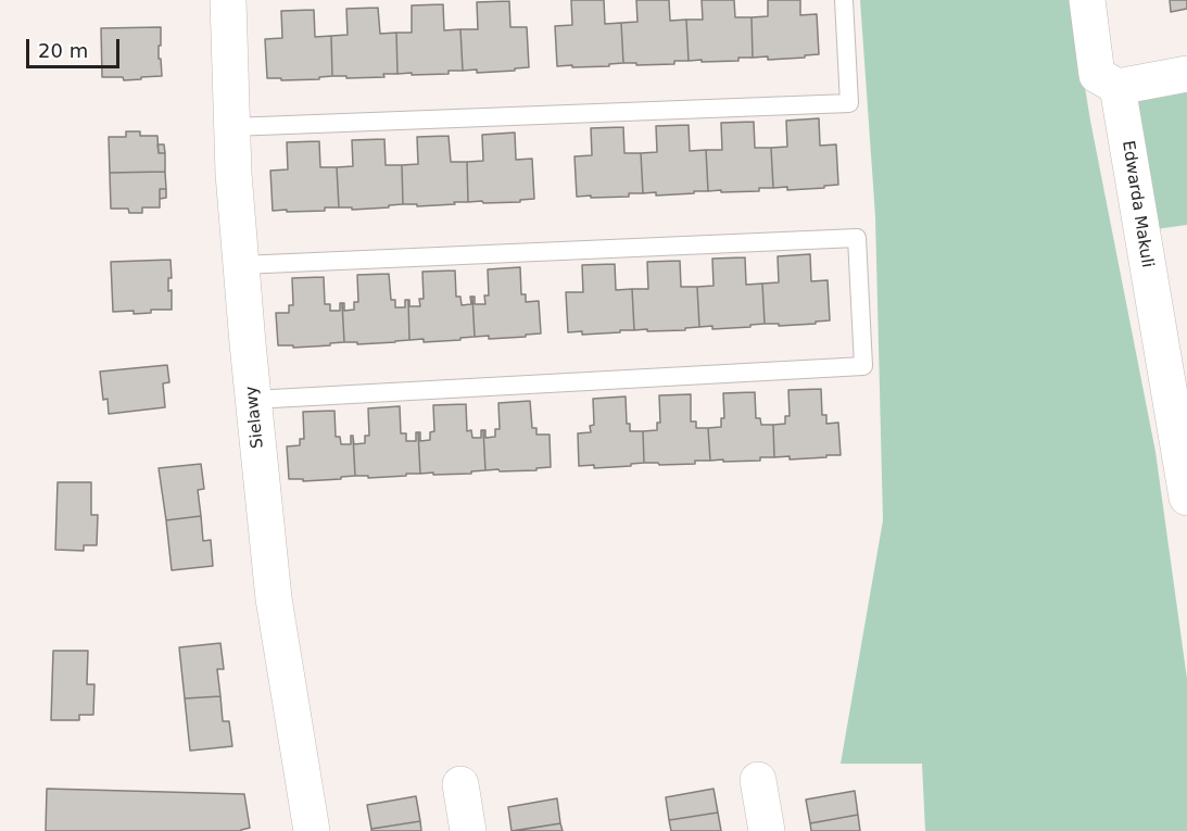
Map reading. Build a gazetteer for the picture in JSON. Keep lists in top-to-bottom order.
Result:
{
  "streets": {
    "street": ["Edwarda Makuli", "Sielawy"]
  },
  "scale_bar": "20 m"
}
